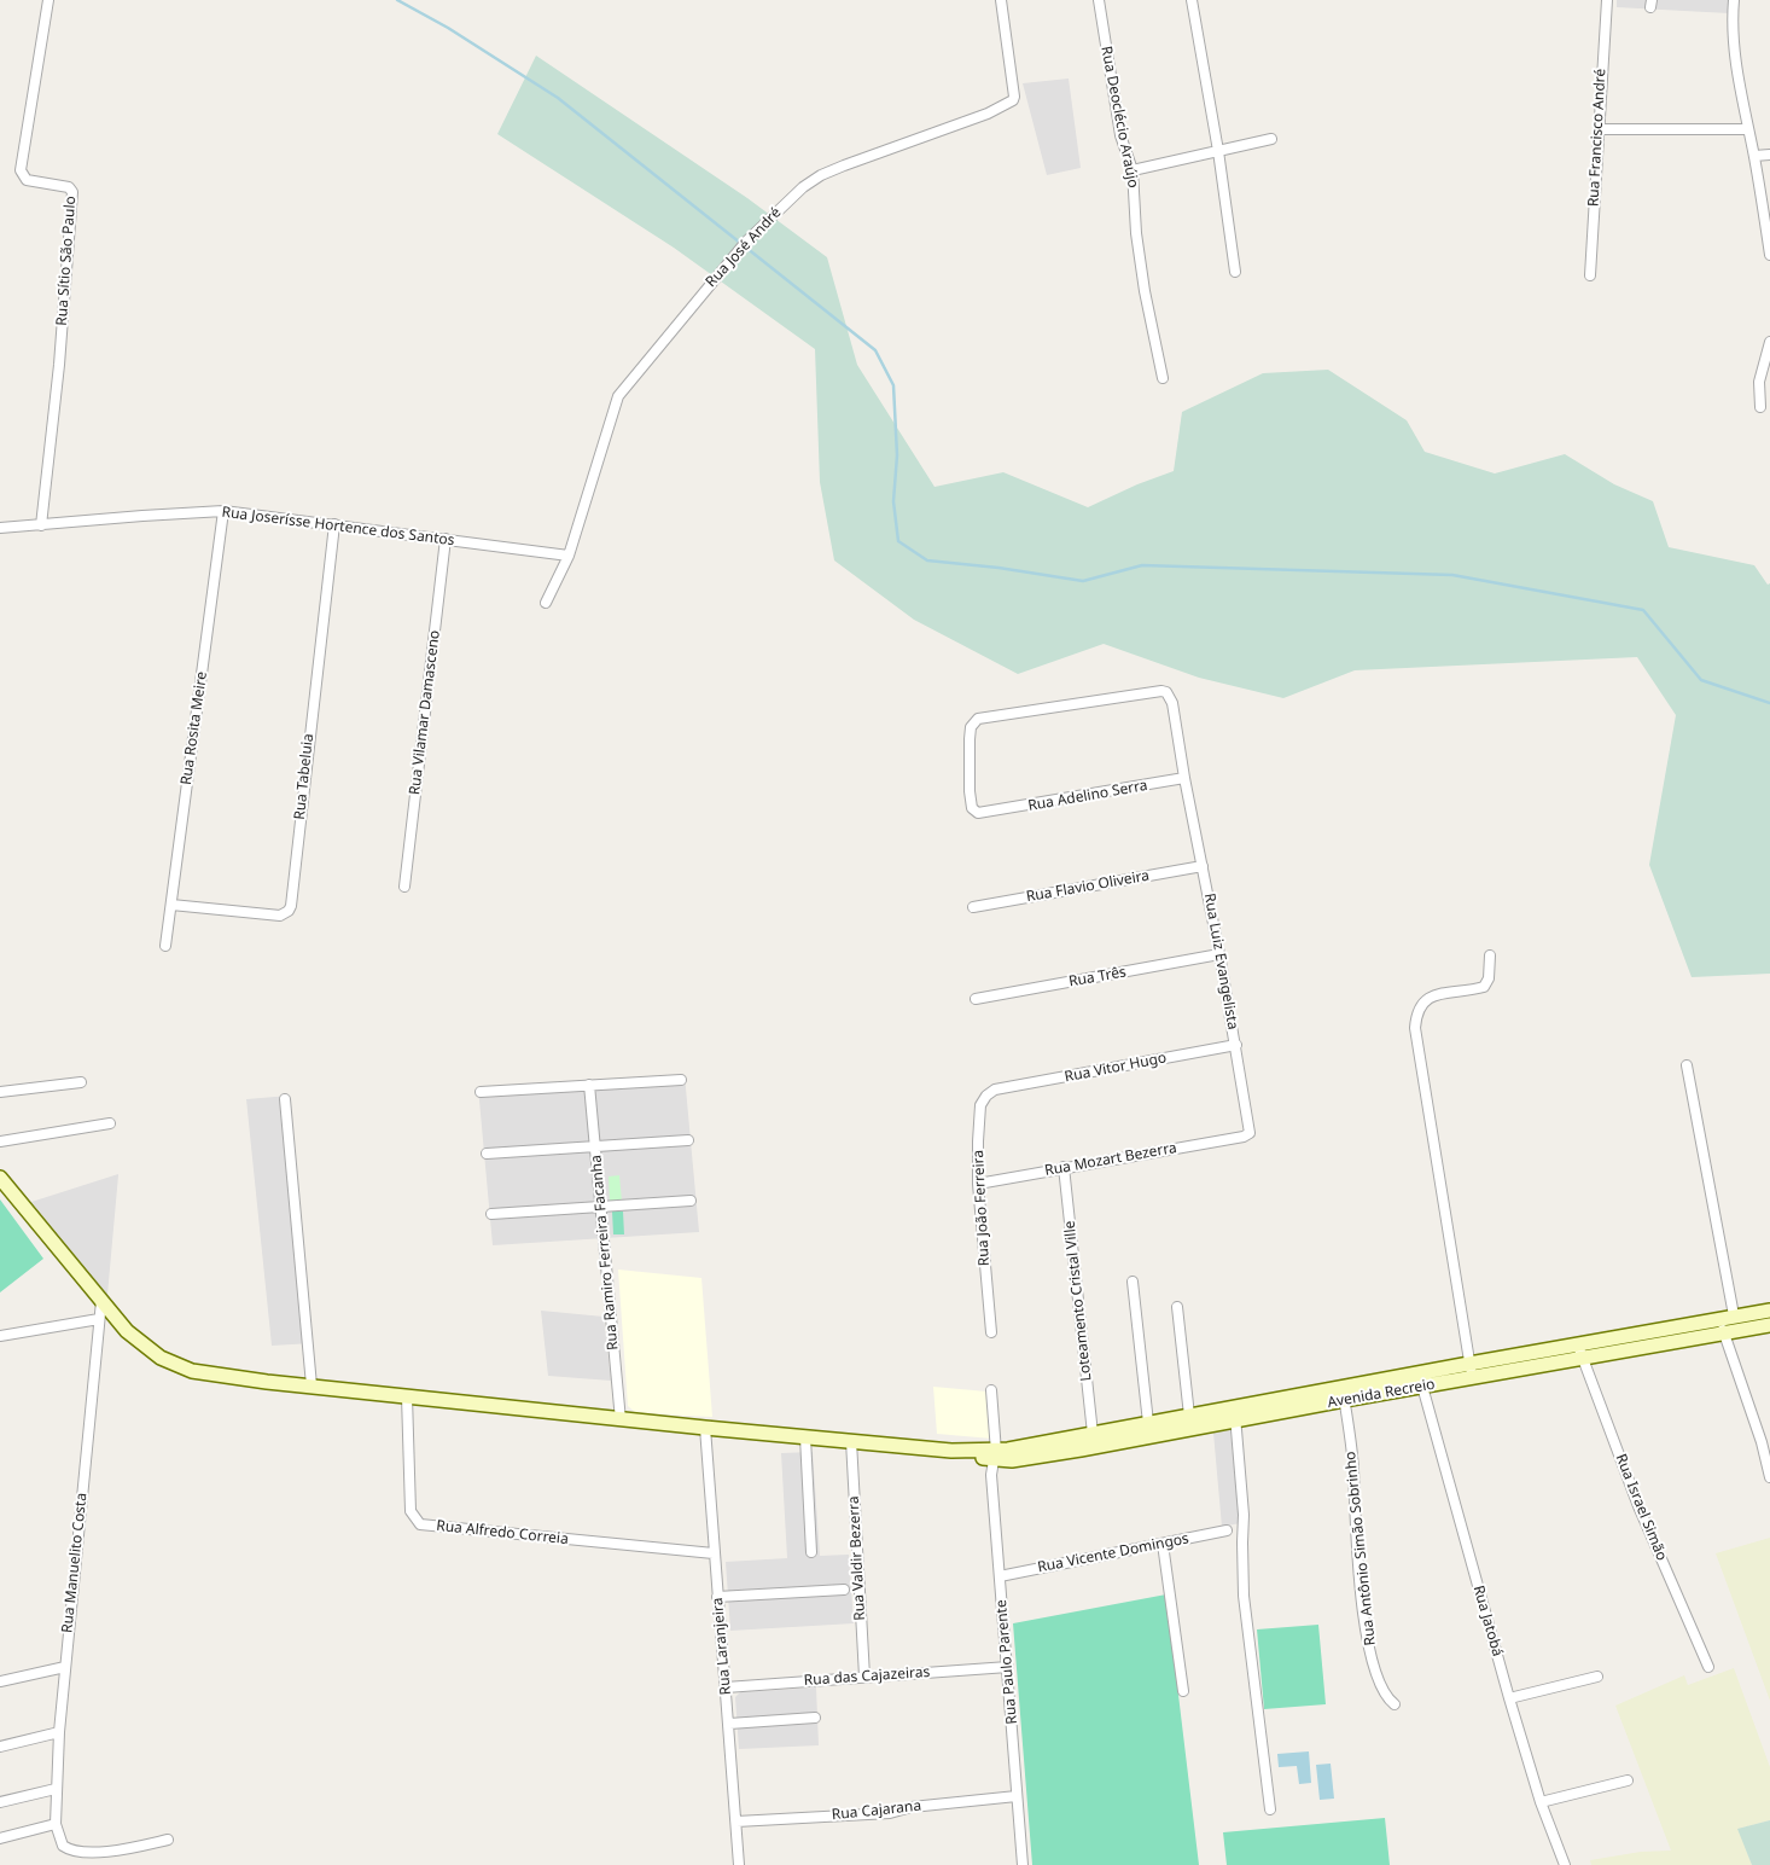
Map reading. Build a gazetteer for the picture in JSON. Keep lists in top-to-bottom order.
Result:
{
  "streets": {
    "main road": ["Avenida Recreio"],
    "street": [
      "Rua Deoclécio Araújo",
      "Rua Francisco André",
      "Rua José André",
      "Rua Sítio São Paulo",
      "Rua Joserísse Hortence dos Santos",
      "Rua Vilamar Damasceno",
      "Rua Rosita Meire",
      "Rua Tabeluia",
      "Rua Adelino Serra",
      "Rua Flavio Oliveira",
      "Rua Luiz Evangelista",
      "Rua Três",
      "Rua Vitor Hugo",
      "Rua Mozart Bezerra",
      "Rua João Ferreira",
      "Rua Ramiro Ferreira Facanha",
      "Loteamento Cristal Ville",
      "Rua Israel Simão",
      "Rua Alfredo Correia",
      "Rua Antônio Simão Sobrinho",
      "Rua Vicente Domingos",
      "Rua Valdir Bezerra",
      "Rua Manuelito Costa",
      "Rua Jatobá",
      "Rua Laranjeira",
      "Rua Paulo Parente",
      "Rua das Cajazeiras",
      "Rua Cajarana"
    ]
  },
  "crossings": [
    ["Rua José André", "Rua Joserísse Hortence dos Santos"],
    ["Rua Sítio São Paulo", "Rua Joserísse Hortence dos Santos"],
    ["Rua Joserísse Hortence dos Santos", "Rua Vilamar Damasceno"],
    ["Rua Joserísse Hortence dos Santos", "Rua Rosita Meire"],
    ["Rua Joserísse Hortence dos Santos", "Rua Tabeluia"],
    ["Rua Rosita Meire", "Rua Tabeluia"],
    ["Rua Adelino Serra", "Rua Luiz Evangelista"],
    ["Rua Flavio Oliveira", "Rua Luiz Evangelista"],
    ["Rua Luiz Evangelista", "Rua Três"],
    ["Rua Luiz Evangelista", "Rua Vitor Hugo"],
    ["Rua Luiz Evangelista", "Rua Mozart Bezerra"],
    ["Rua Vitor Hugo", "Rua João Ferreira"],
    ["Rua Mozart Bezerra", "Rua João Ferreira"],
    ["Rua Mozart Bezerra", "Loteamento Cristal Ville"],
    ["Loteamento Cristal Ville", "Avenida Recreio"],
    ["Avenida Recreio", "Rua Israel Simão"],
    ["Avenida Recreio", "Rua Antônio Simão Sobrinho"],
    ["Avenida Recreio", "Rua Jatobá"],
    ["Avenida Recreio", "Rua Paulo Parente"],
    ["Rua Alfredo Correia", "Rua Laranjeira"],
    ["Rua Vicente Domingos", "Rua Paulo Parente"],
    ["Rua Valdir Bezerra", "Rua das Cajazeiras"],
    ["Rua Laranjeira", "Rua das Cajazeiras"],
    ["Rua Laranjeira", "Rua Cajarana"],
    ["Rua Paulo Parente", "Rua das Cajazeiras"],
    ["Rua Paulo Parente", "Rua Cajarana"]
  ]
}
